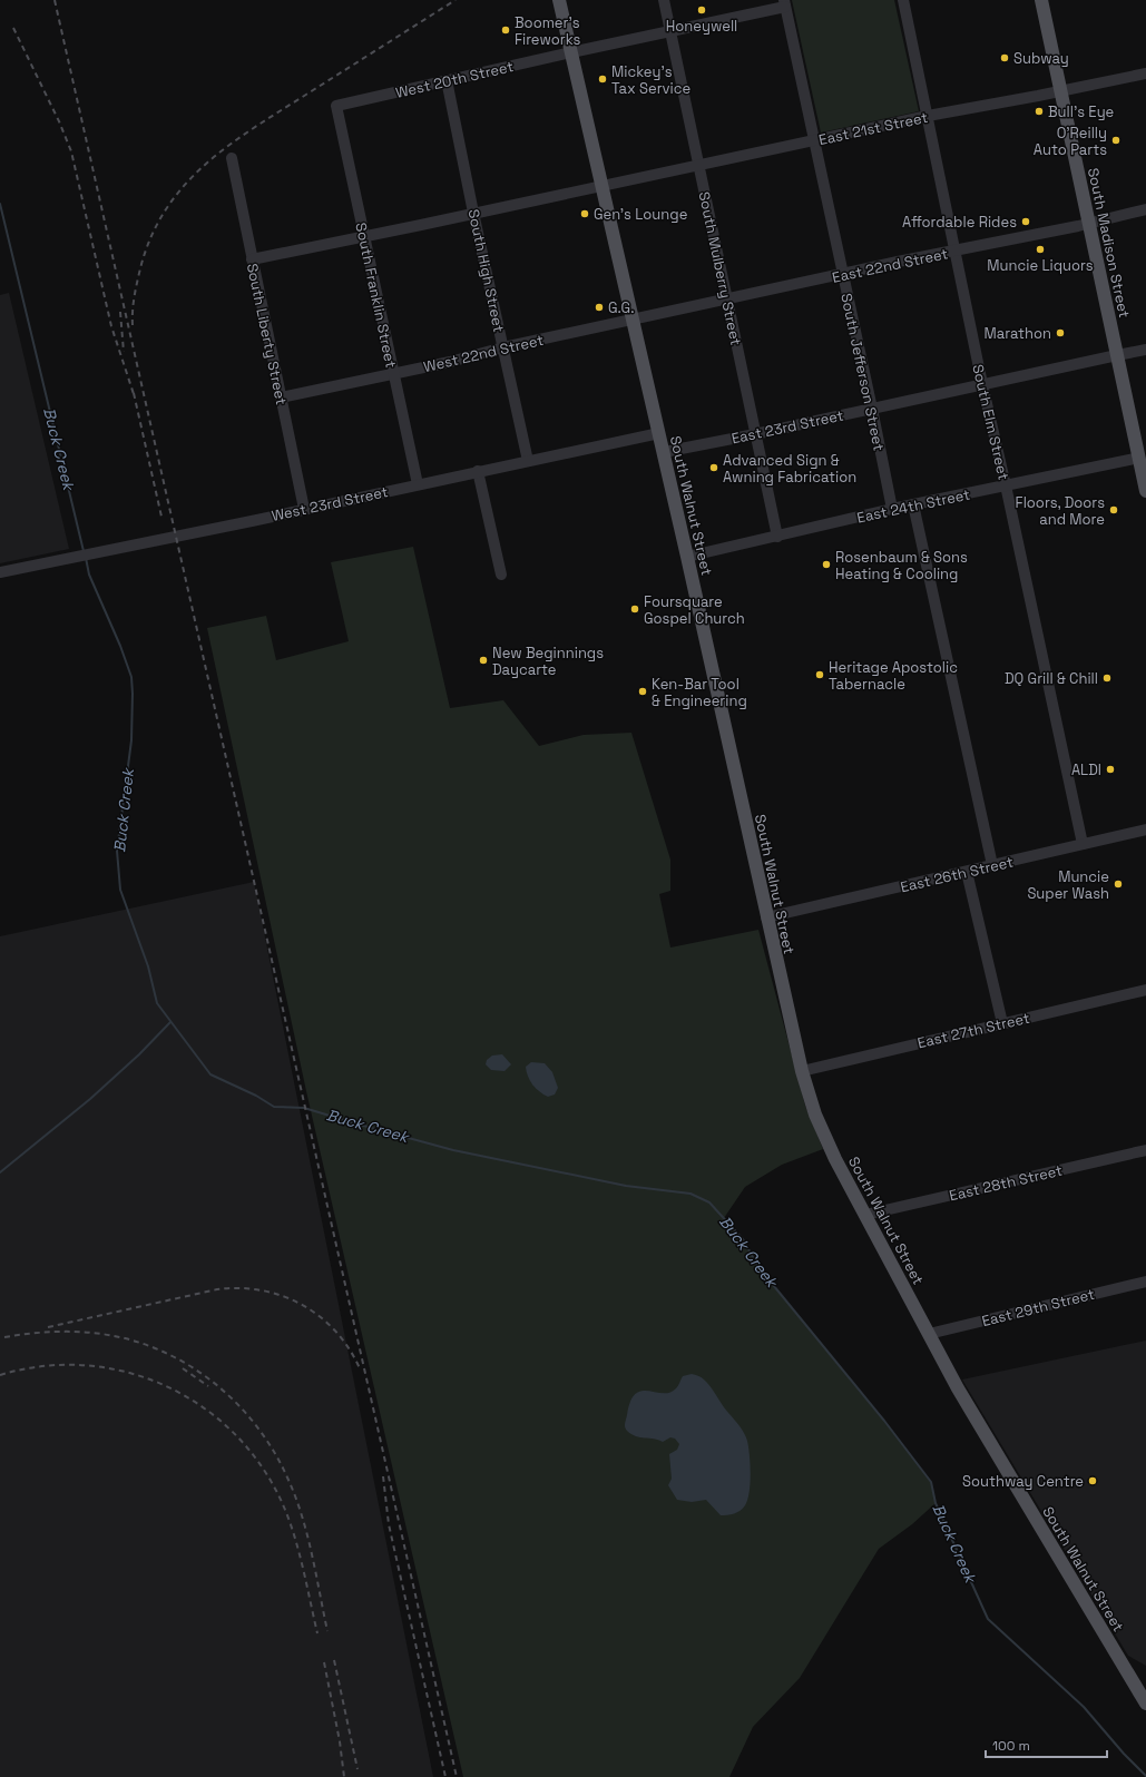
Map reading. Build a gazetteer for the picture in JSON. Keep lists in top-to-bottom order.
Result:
{
  "streets": {
    "main road": ["South Madison Street", "South Walnut Street"],
    "street": [
      "West 20th Street",
      "East 21st Street",
      "East 22nd Street",
      "South Mulberry Street",
      "South High Street",
      "South Franklin Street",
      "South Liberty Street",
      "West 22nd Street",
      "South Jefferson Street",
      "South Elm Street",
      "East 23rd Street",
      "West 23rd Street",
      "East 24th Street",
      "East 26th Street",
      "East 27th Street",
      "East 28th Street",
      "East 29th Street"
    ]
  },
  "crossings": [
    ["West 20th Street", "South Mulberry Street"],
    ["West 20th Street", "South High Street"],
    ["West 20th Street", "South Franklin Street"],
    ["West 20th Street", "South Jefferson Street"],
    ["West 20th Street", "South Walnut Street"],
    ["East 21st Street", "South Madison Street"],
    ["East 21st Street", "South Mulberry Street"],
    ["East 21st Street", "South High Street"],
    ["East 21st Street", "South Franklin Street"],
    ["East 21st Street", "South Liberty Street"],
    ["East 21st Street", "South Jefferson Street"],
    ["East 21st Street", "South Elm Street"],
    ["East 21st Street", "South Walnut Street"],
    ["South Madison Street", "East 22nd Street"],
    ["South Madison Street", "East 23rd Street"],
    ["South Madison Street", "East 24th Street"],
    ["East 22nd Street", "South Mulberry Street"],
    ["East 22nd Street", "West 22nd Street"],
    ["East 22nd Street", "South Jefferson Street"],
    ["East 22nd Street", "South Elm Street"],
    ["East 22nd Street", "South Walnut Street"],
    ["South Mulberry Street", "East 23rd Street"],
    ["South Mulberry Street", "East 24th Street"],
    ["South High Street", "West 22nd Street"],
    ["South High Street", "West 23rd Street"],
    ["South Franklin Street", "West 22nd Street"],
    ["South Franklin Street", "West 23rd Street"],
    ["South Liberty Street", "West 22nd Street"],
    ["South Liberty Street", "West 23rd Street"],
    ["West 22nd Street", "South Walnut Street"],
    ["South Jefferson Street", "East 23rd Street"],
    ["South Jefferson Street", "East 24th Street"],
    ["South Elm Street", "East 23rd Street"],
    ["South Elm Street", "East 24th Street"],
    ["South Elm Street", "East 26th Street"],
    ["East 23rd Street", "South Walnut Street"],
    ["West 23rd Street", "South Walnut Street"],
    ["South Walnut Street", "East 24th Street"],
    ["South Walnut Street", "East 26th Street"],
    ["South Walnut Street", "East 27th Street"],
    ["South Walnut Street", "East 28th Street"],
    ["South Walnut Street", "East 29th Street"]
  ],
  "water": ["Buck Creek"],
  "places": [
    "Honeywell",
    "Boomer's Fireworks",
    "Subway",
    "Mickey's Tax Service",
    "Bull's Eye",
    "O'Reilly Auto Parts",
    "Gen's Lounge",
    "Affordable Rides",
    "Muncie Liquors",
    "G.G.",
    "Marathon",
    "Advanced Sign & Awning Fabrication",
    "Floors, Doors and More",
    "Rosenbaum & Sons Heating & Cooling",
    "Foursquare Gospel Church",
    "New Beginnings Daycarte",
    "Heritage Apostolic Tabernacle",
    "DQ Grill & Chill",
    "Ken-Bar Tool & Engineering",
    "ALDI",
    "Muncie Super Wash",
    "Southway Centre"
  ],
  "scale_bar": "100 m"
}
